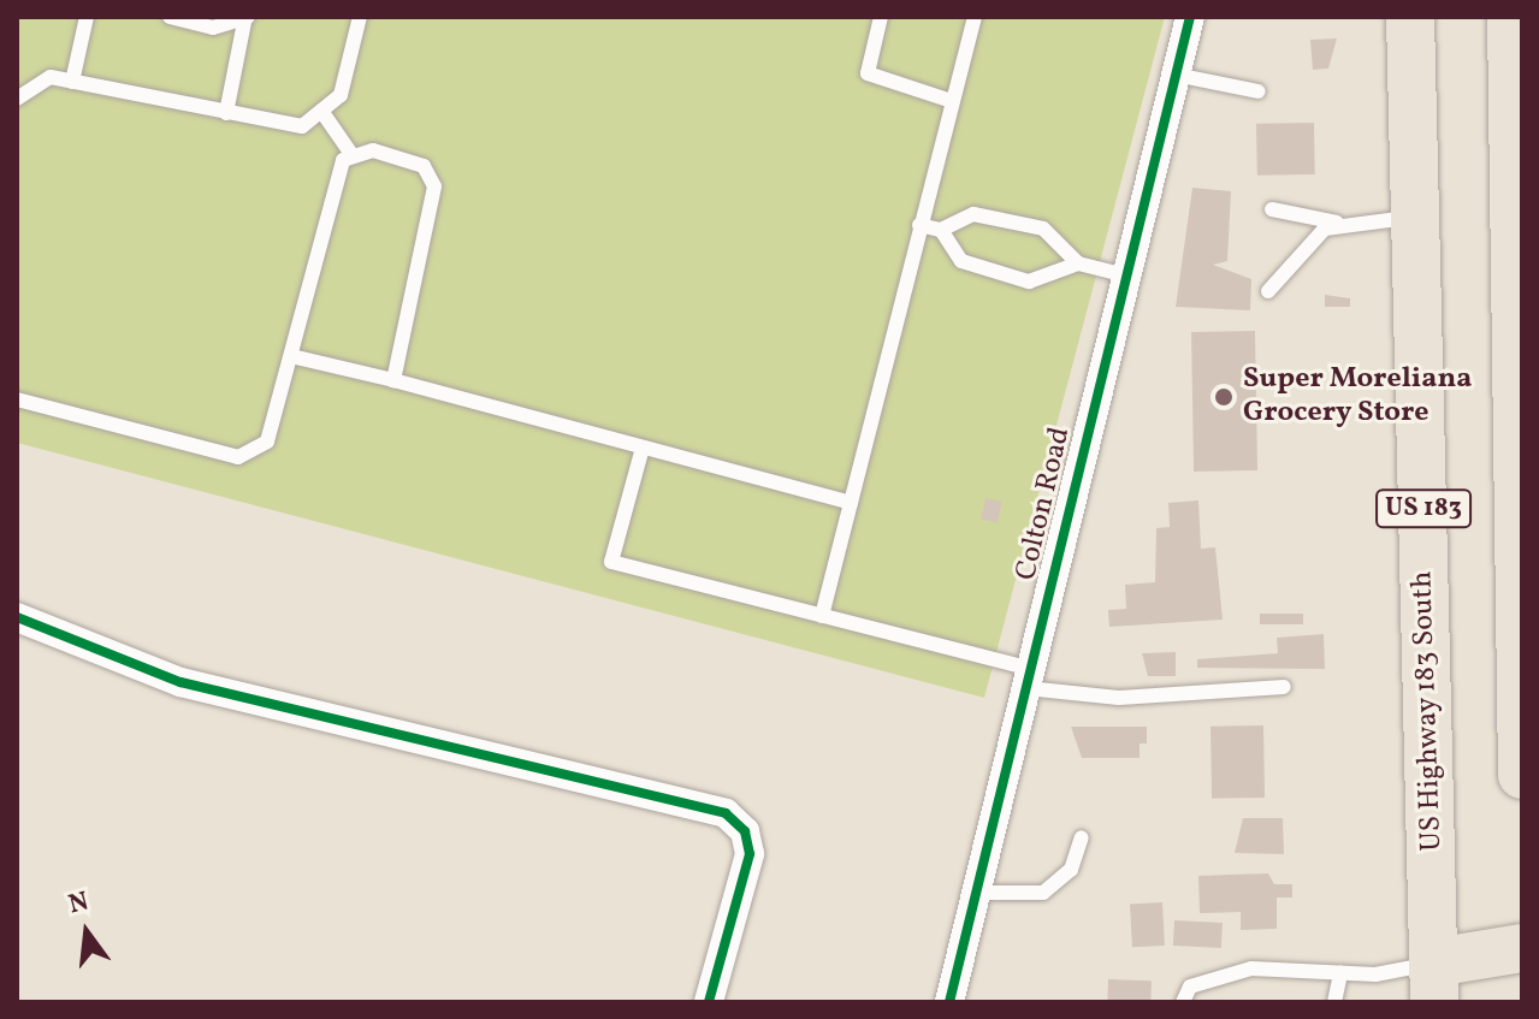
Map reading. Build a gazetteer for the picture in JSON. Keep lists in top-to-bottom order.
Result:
{
  "streets": {
    "highway": ["US 183", "US Highway 183 South"],
    "street": ["Colton Road"]
  },
  "places": ["Super Moreliana Grocery Store"],
  "north": "top"
}
